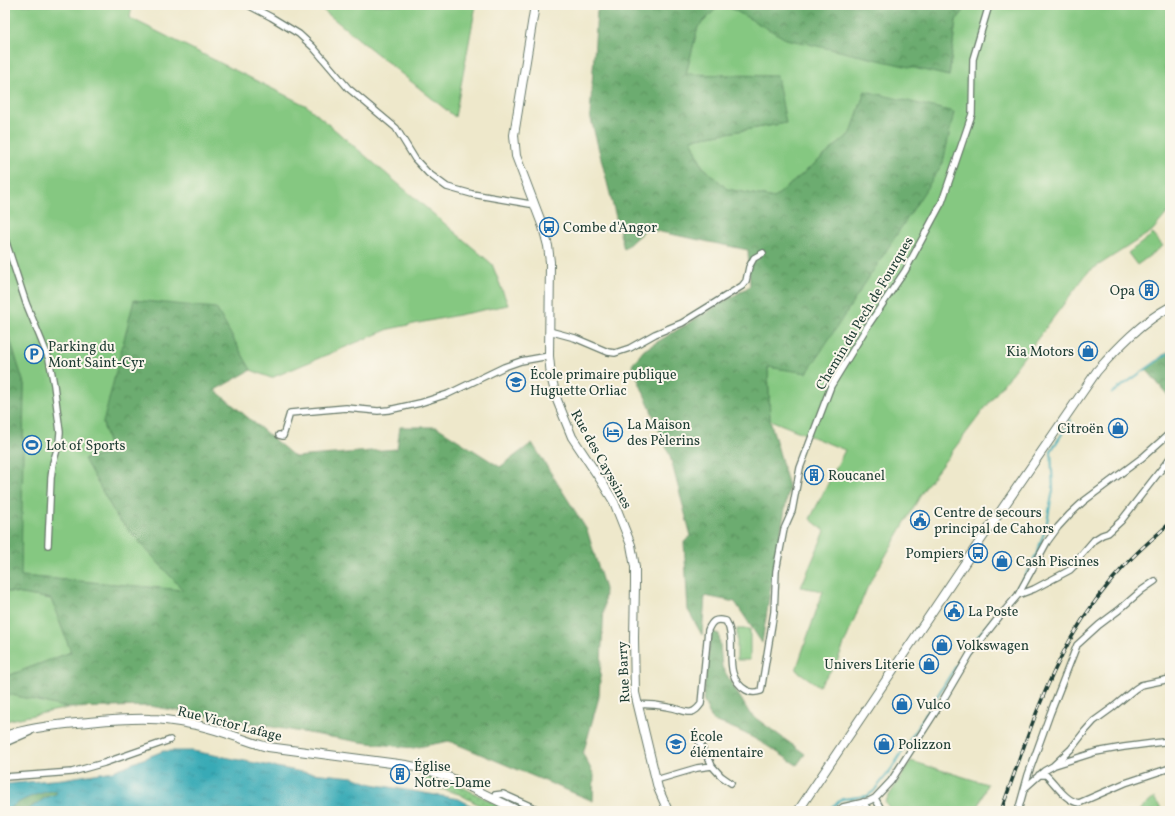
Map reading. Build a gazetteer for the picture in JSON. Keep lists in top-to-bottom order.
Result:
{
  "streets": {
    "main road": ["Rue des Cayssines", "Rue Barry", "Rue Victor Lafage"],
    "street": ["Chemin du Pech de Fourques"]
  },
  "crossings": [
    ["Chemin du Pech de Fourques", "Rue Barry"],
    ["Rue des Cayssines", "Rue Barry"]
  ],
  "places": {
    "bus stop": ["Combe d'Angor", "Pompiers"],
    "building": ["Opa", "Roucanel", "Église Notre-Dame"],
    "shop": [
      "Kia Motors",
      "Citroën",
      "Cash Piscines",
      "Volkswagen",
      "Univers Literie",
      "Vulco",
      "Polizzon"
    ],
    "parking": ["Parking du Mont Saint-Cyr"],
    "school or university": ["École primaire publique Huguette Orliac", "École élémentaire"],
    "hotel": ["La Maison des Pèlerins"],
    "sports": ["Lot of Sports"],
    "public building": ["Centre de secours principal de Cahors", "La Poste"]
  }
}
